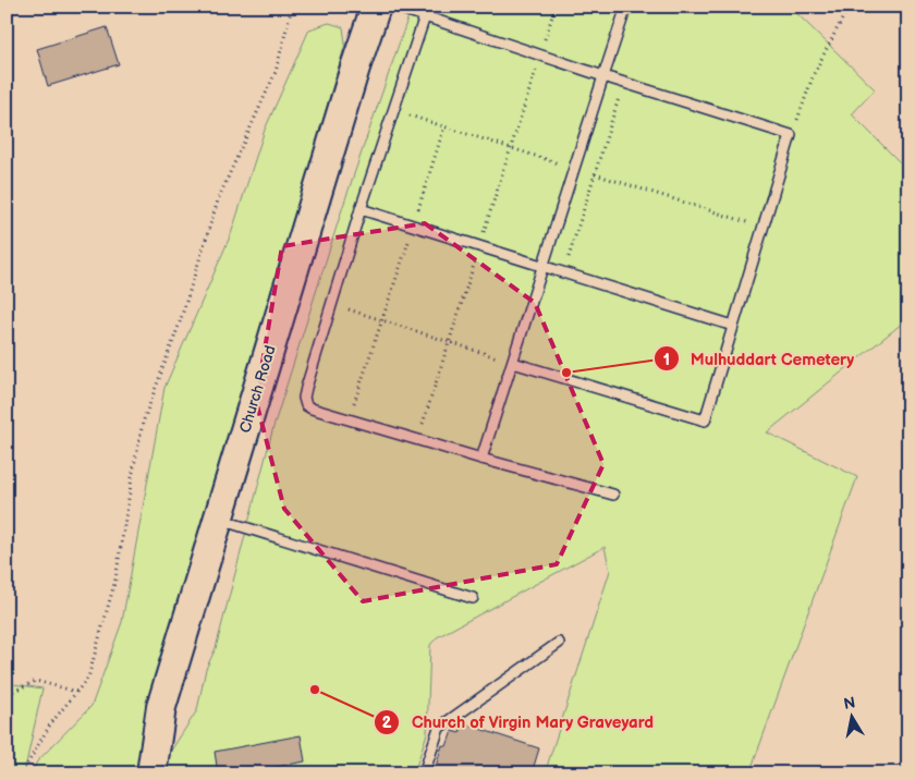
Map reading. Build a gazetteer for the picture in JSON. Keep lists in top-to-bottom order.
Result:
{
  "streets": {
    "street": ["Church Road"]
  },
  "places": ["Mulhuddart Cemetery", "Church of Virgin Mary Graveyard"],
  "north": "top"
}
